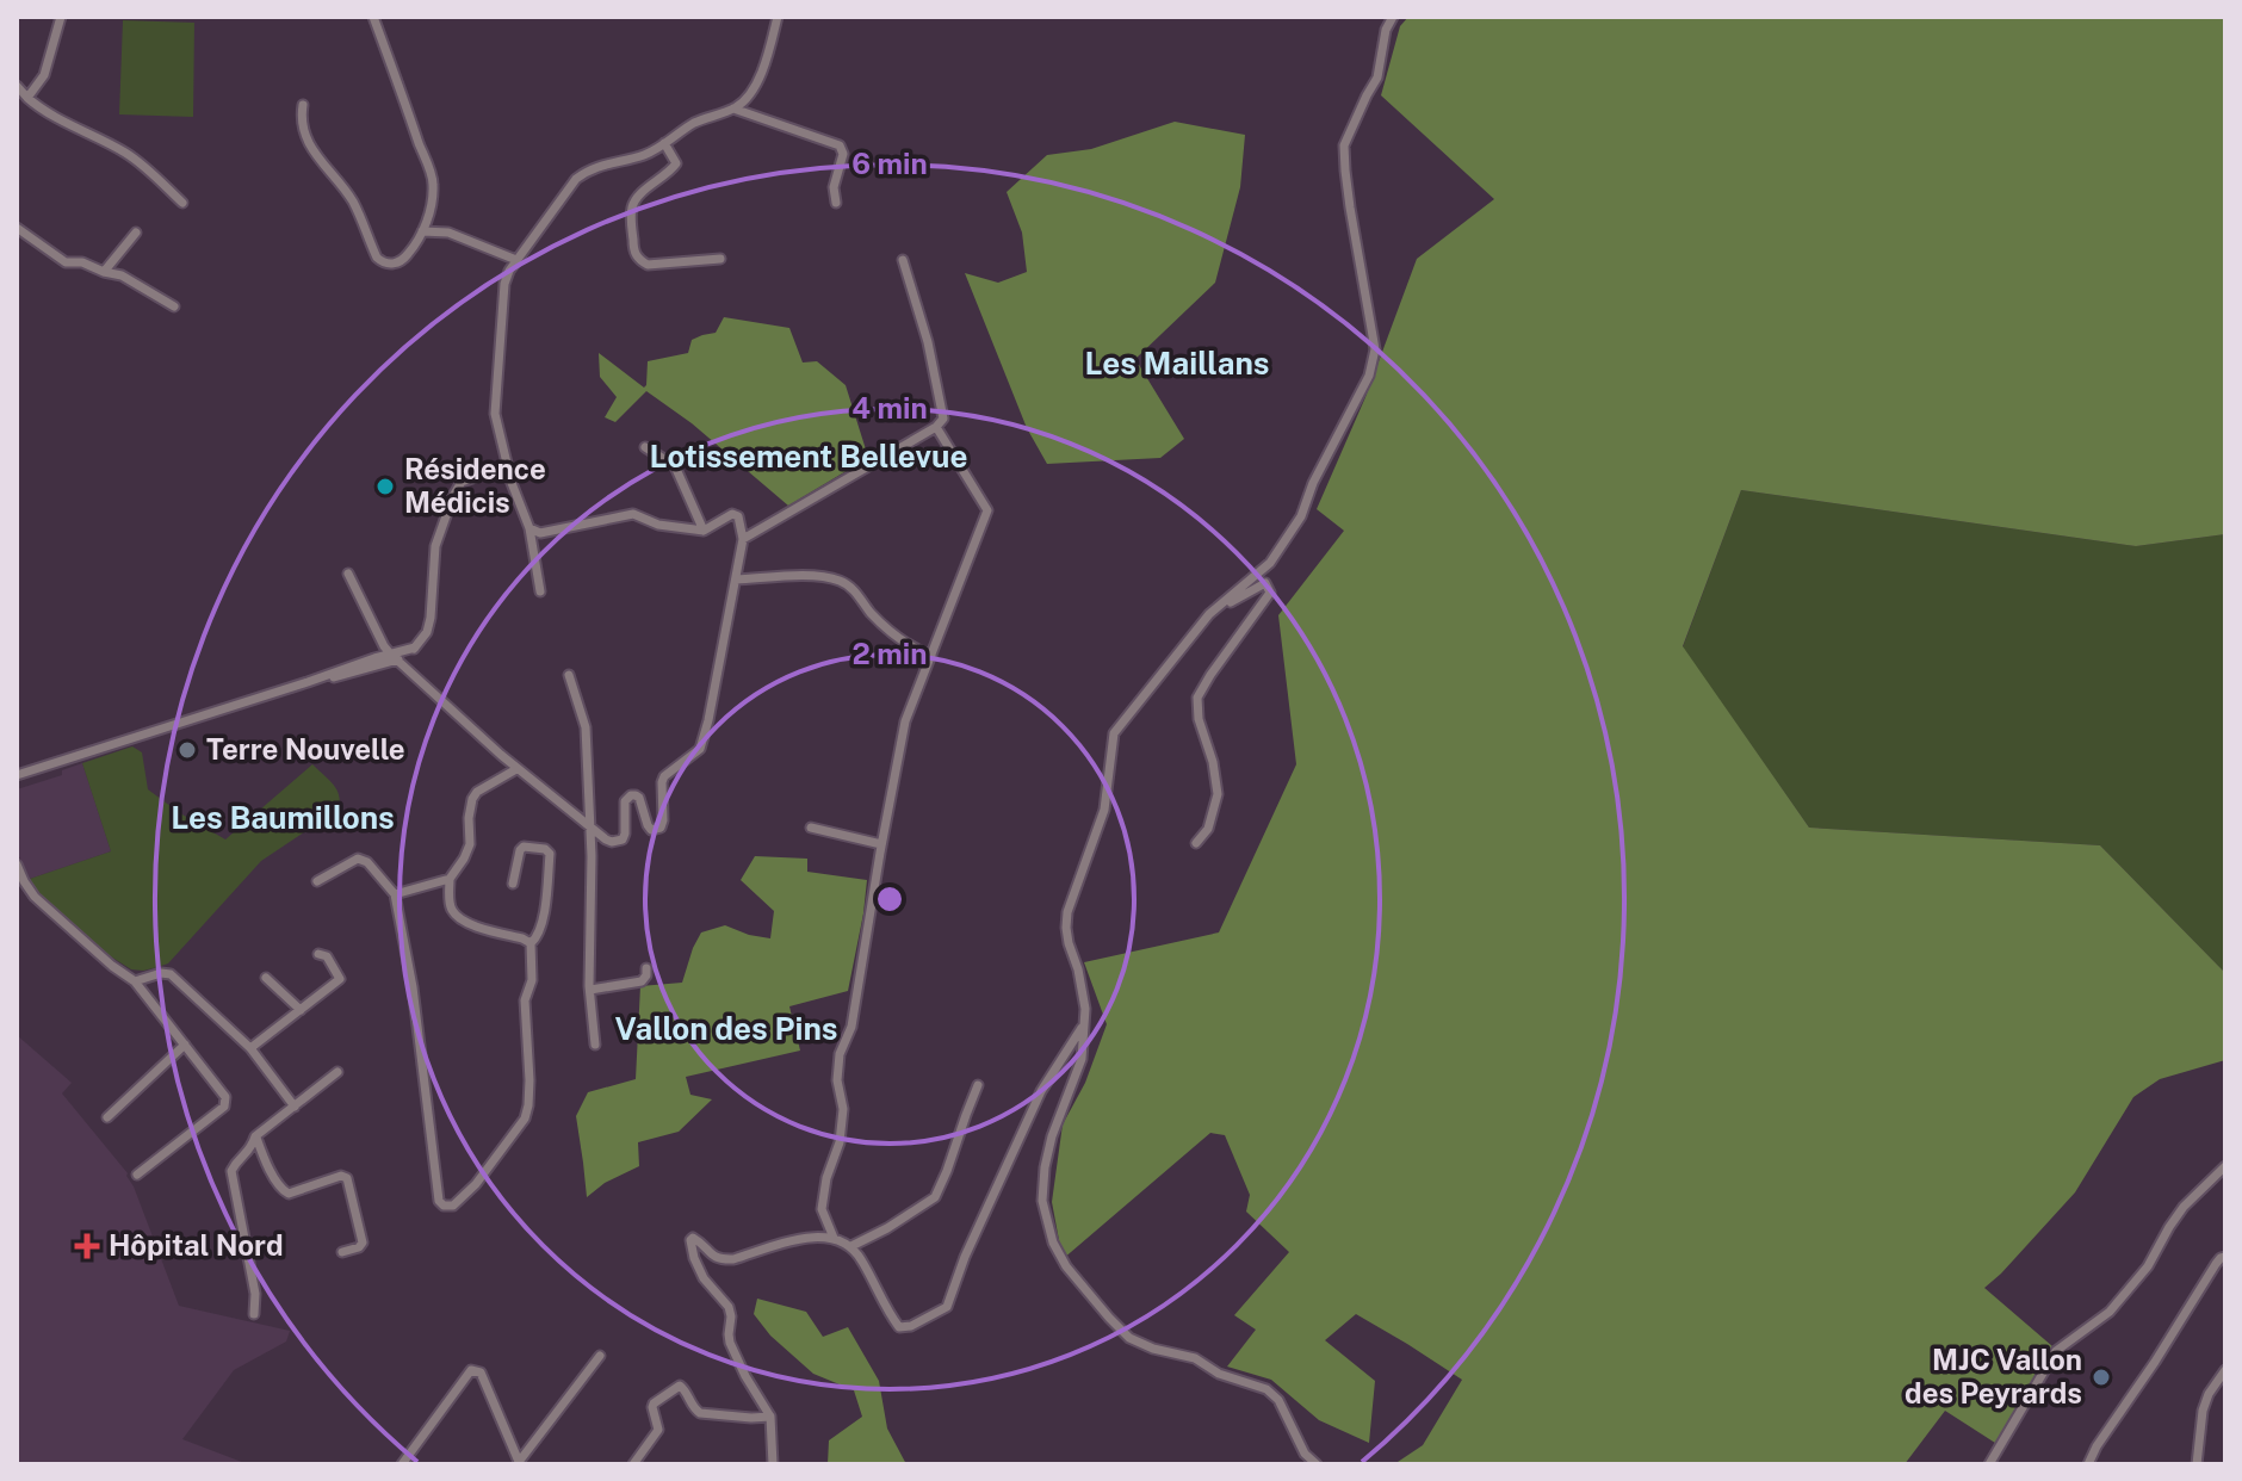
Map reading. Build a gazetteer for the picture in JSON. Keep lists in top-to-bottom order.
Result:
{
  "districts": [
    "Les Maillans",
    "Lotissement Bellevue",
    "Les Baumillons",
    "Vallon des Pins"
  ],
  "places": {
    "other": ["Résidence Médicis", "Terre Nouvelle", "MJC Vallon des Peyrards"],
    "health": ["Hôpital Nord"]
  },
  "rings": ["6 min", "4 min", "2 min"]
}
